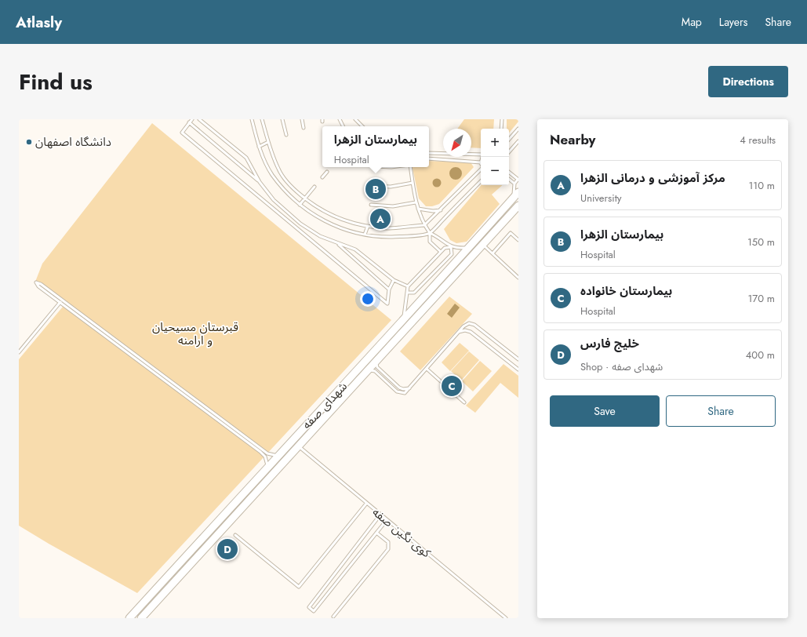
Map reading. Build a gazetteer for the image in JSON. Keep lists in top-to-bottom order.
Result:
{
  "streets": {
    "main road": ["شهدای صفه"],
    "lane": ["کوی نگین صفه"]
  },
  "crossings": [
    ["شهدای صفه", "کوی نگین صفه"]
  ],
  "parks": ["قبرستان مسیحیان و ارامنه"],
  "places": ["دانشگاه اصفهان"],
  "north": "bottom left",
  "page": {
    "header": "Atlasly",
    "nav": ["Map", "Layers", "Share"],
    "title": "Find us",
    "buttons": [
      "Directions",
      ["Save", "Share"]
    ],
    "heading": ["Nearby", "4 results"],
    "popup": ["بیمارستان الزهرا", "Hospital"],
    "map_buttons": ["+", "−"],
    "list": [
      {
        "mark": "A",
        "name": "مرکز آموزشی و درمانی الزهرا",
        "note": "University",
        "value": "110 m"
      },
      {
        "mark": "B",
        "name": "بیمارستان الزهرا",
        "note": "Hospital",
        "value": "150 m"
      },
      {
        "mark": "C",
        "name": "بیمارستان خانواده",
        "note": "Hospital",
        "value": "170 m"
      },
      {
        "mark": "D",
        "name": "خلیج فارس",
        "note": "Shop · شهدای صفه",
        "value": "400 m"
      }
    ],
    "pins": [
      "B",
      "A",
      "C",
      "D"
    ]
  }
}
